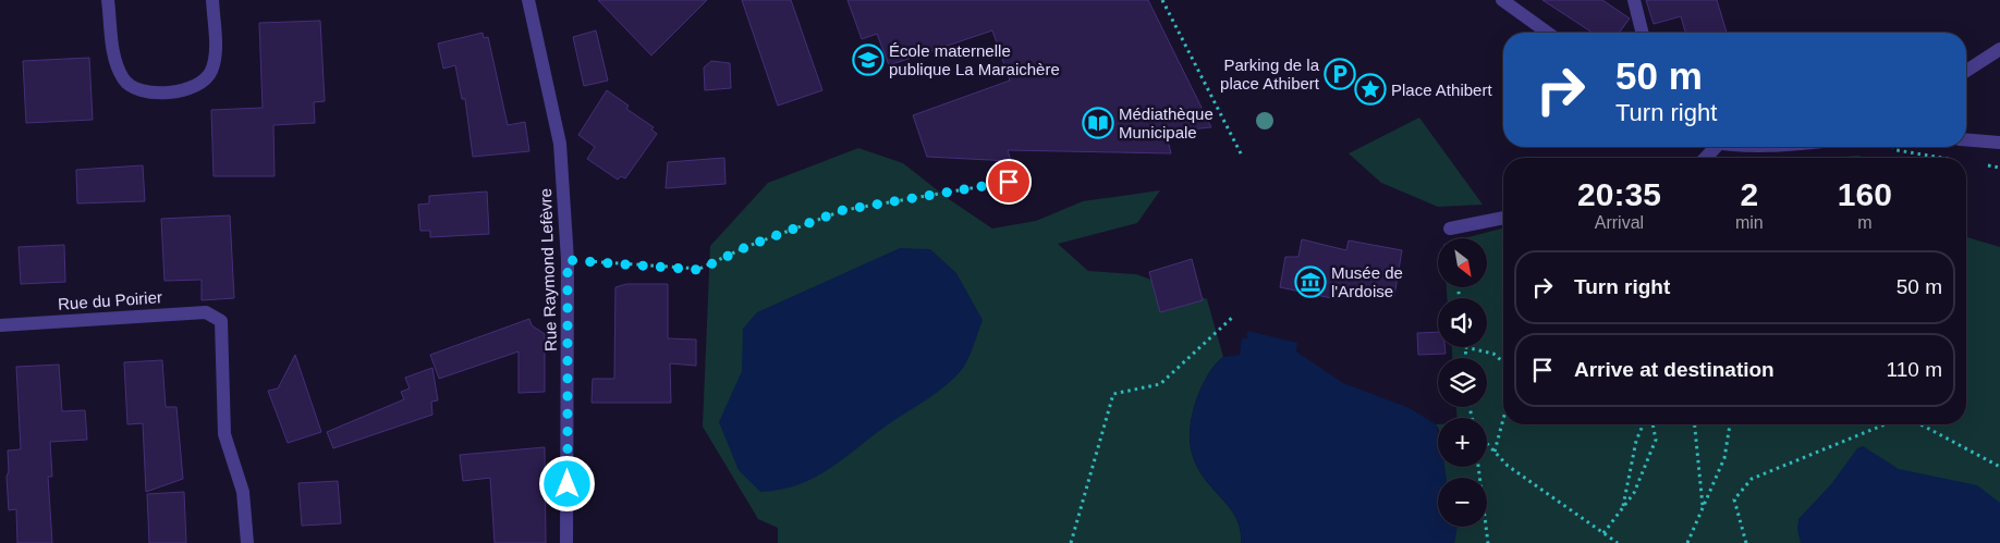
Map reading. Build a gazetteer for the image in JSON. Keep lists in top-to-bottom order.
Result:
{
  "streets": {
    "street": ["Rue Raymond Lefèvre", "Rue du Poirier"]
  },
  "places": {
    "school or university": ["École maternelle publique La Maraichère"],
    "parking": ["Parking de la place Athibert"],
    "place": ["Place Athibert"],
    "library": ["Médiathèque Municipale"],
    "museum": ["Musée de l'Ardoise"]
  },
  "north": "bottom right",
  "page": {
    "turn": ["50 m", "Turn right"],
    "eta": [
      "20:35",
      "Arrival",
      "2",
      "min",
      "160",
      "m"
    ],
    "map_buttons": ["+", "−"],
    "list": [
      {
        "name": "Turn right",
        "value": "50 m"
      },
      {
        "name": "Arrive at destination",
        "value": "110 m"
      }
    ]
  }
}
